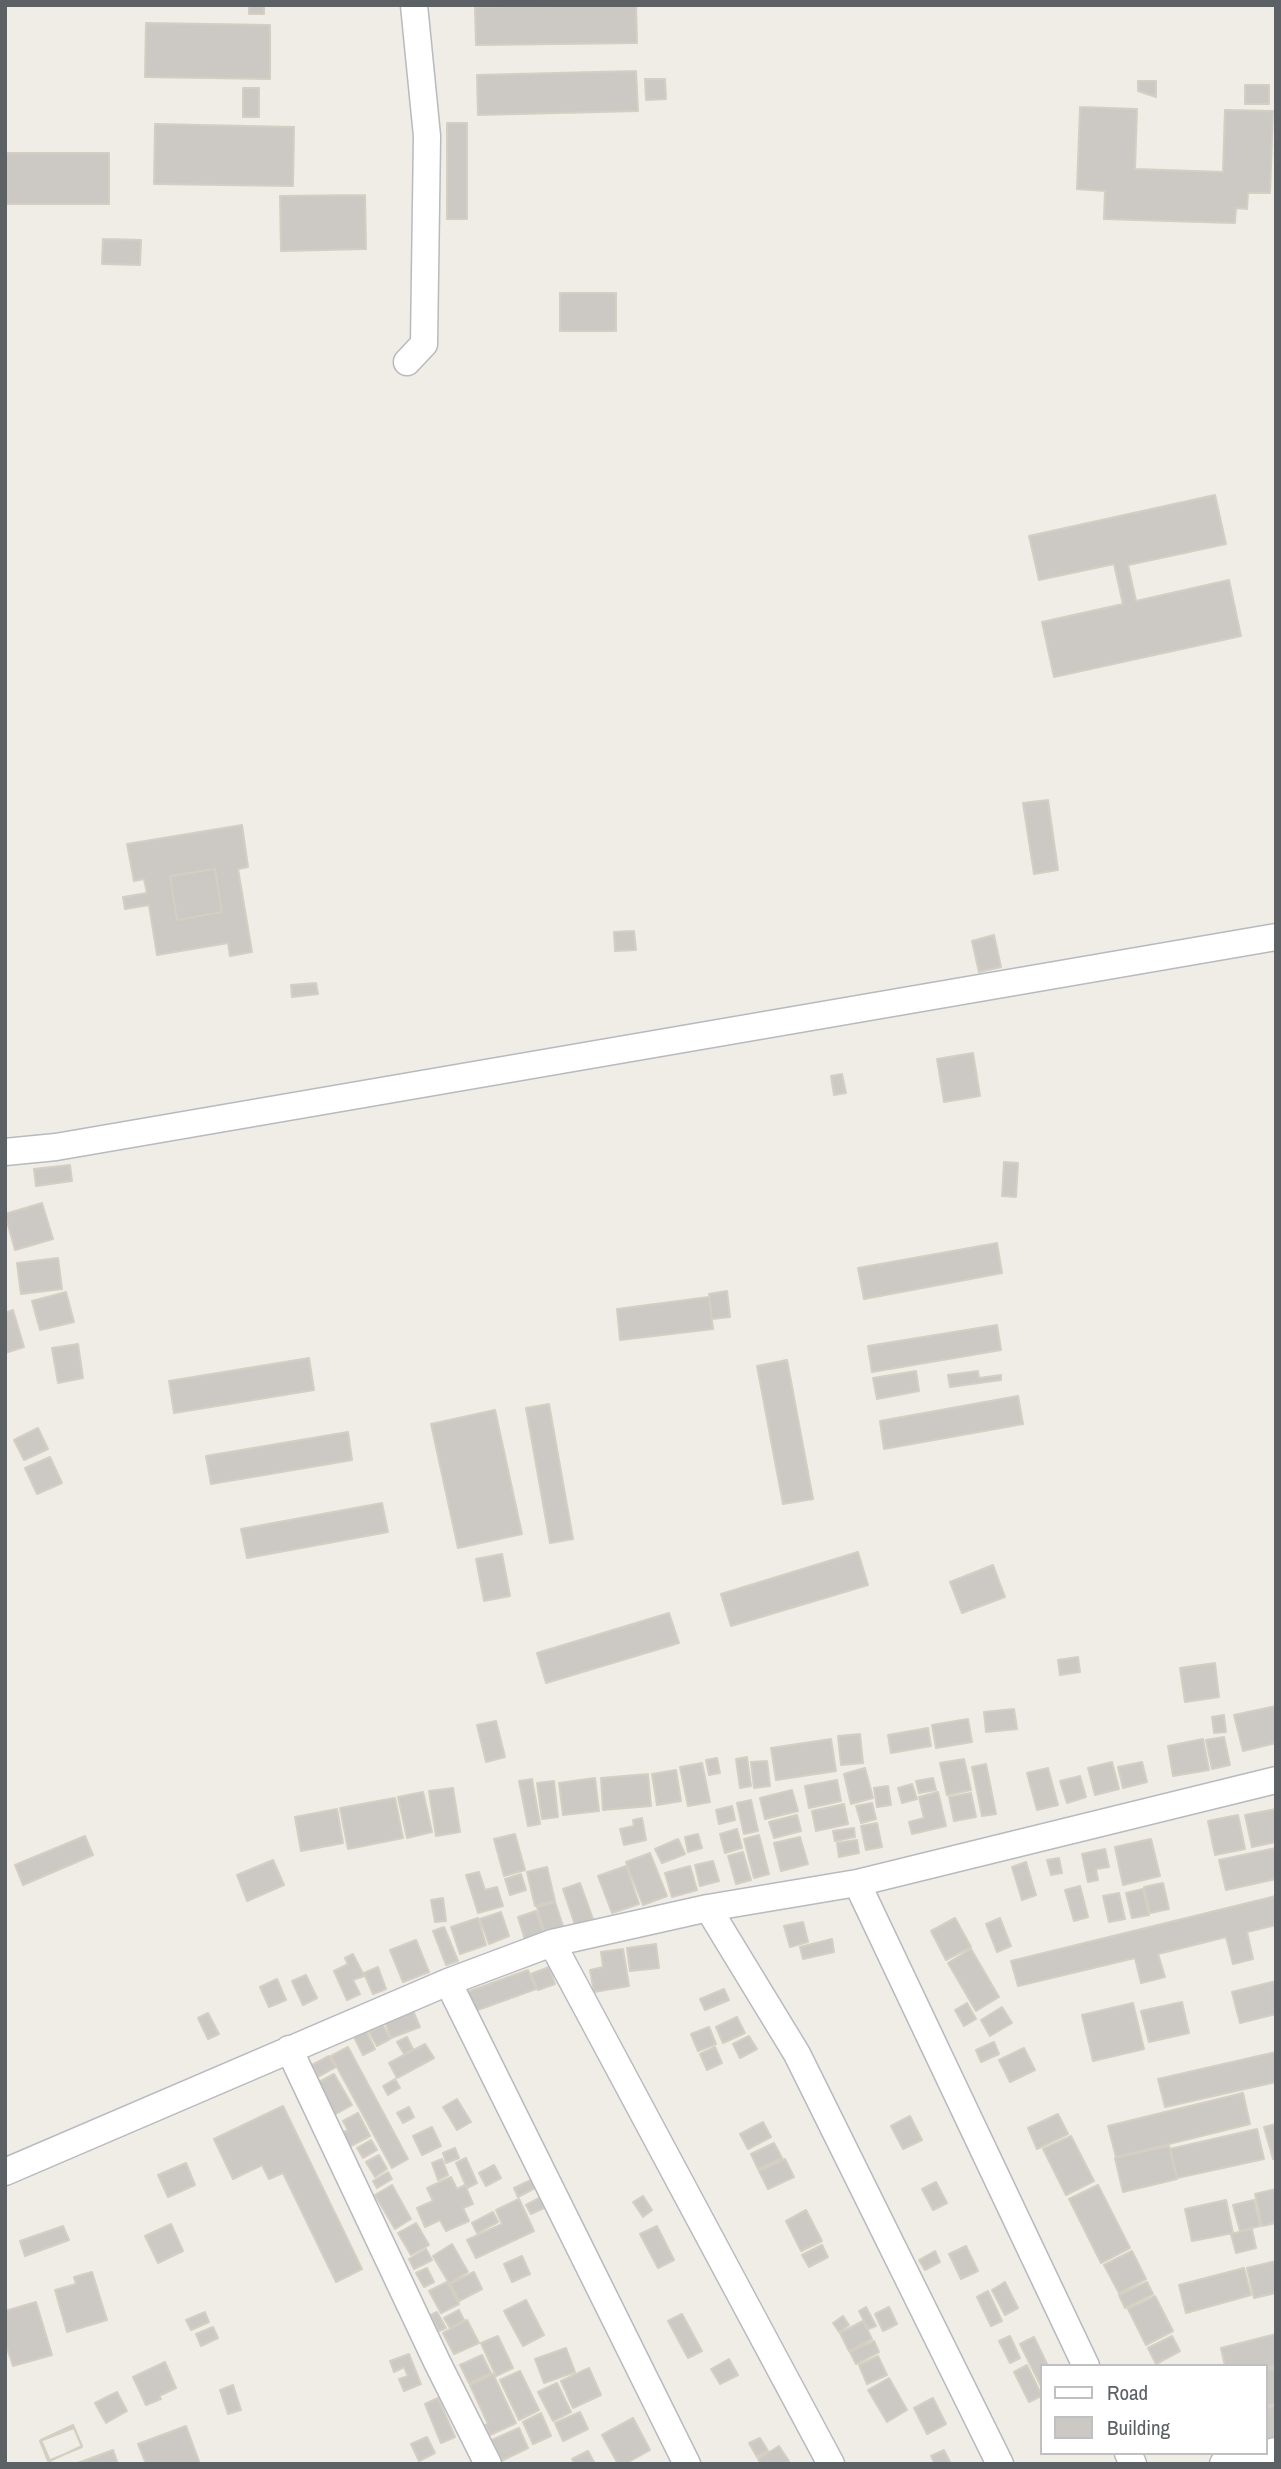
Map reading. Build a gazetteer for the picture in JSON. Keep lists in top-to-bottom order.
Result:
{
  "legend": ["Road", "Building"]
}
